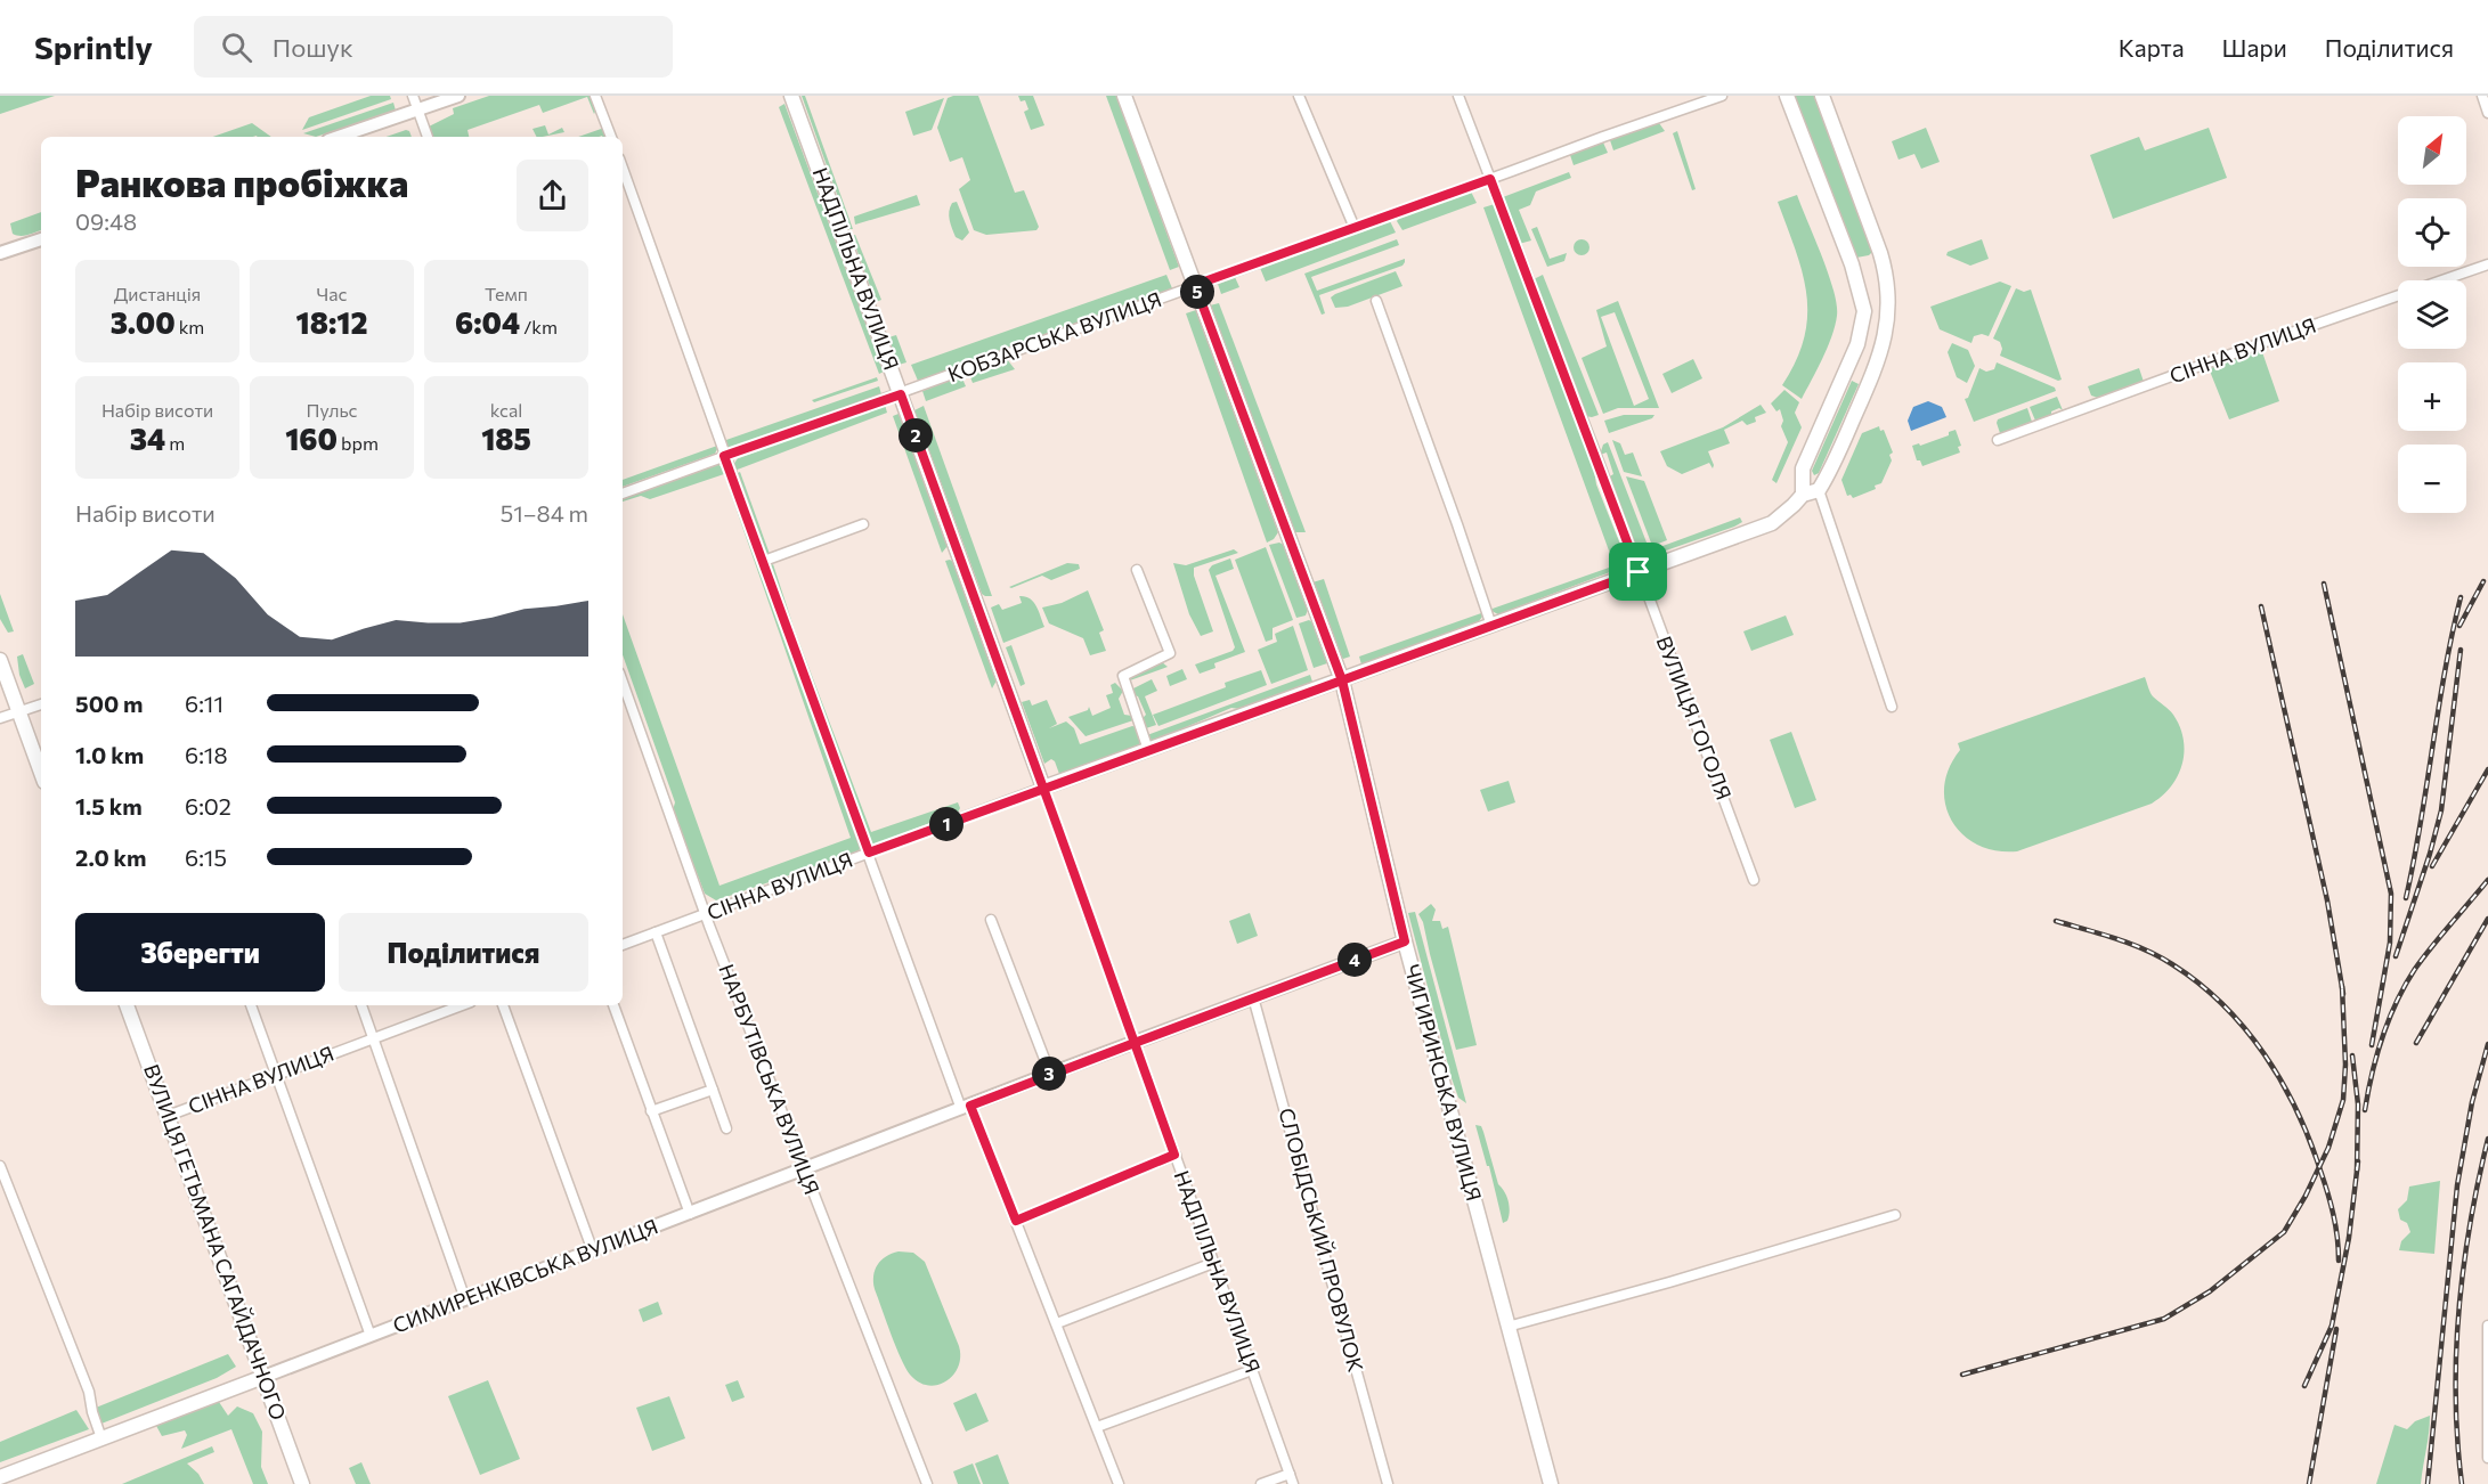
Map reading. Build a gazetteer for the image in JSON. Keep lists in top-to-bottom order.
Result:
{
  "streets": {
    "main road": [
      "НАДПІЛЬНА ВУЛИЦЯ",
      "СІННА ВУЛИЦЯ",
      "ЧИГИРИНСЬКА ВУЛИЦЯ",
      "ВУЛИЦЯ ГЕТЬМАНА САГАЙДАЧНОГО",
      "СИМИРЕНКІВСЬКА ВУЛИЦЯ"
    ],
    "street": [
      "КОБЗАРСЬКА ВУЛИЦЯ",
      "ВУЛИЦЯ ГОГОЛЯ",
      "НАРБУТІВСЬКА ВУЛИЦЯ",
      "СЛОБІДСЬКИЙ ПРОВУЛОК"
    ]
  },
  "crossings": [
    ["НАДПІЛЬНА ВУЛИЦЯ", "КОБЗАРСЬКА ВУЛИЦЯ"],
    ["НАДПІЛЬНА ВУЛИЦЯ", "СІННА ВУЛИЦЯ"],
    ["НАДПІЛЬНА ВУЛИЦЯ", "СИМИРЕНКІВСЬКА ВУЛИЦЯ"],
    ["КОБЗАРСЬКА ВУЛИЦЯ", "ВУЛИЦЯ ГОГОЛЯ"],
    ["КОБЗАРСЬКА ВУЛИЦЯ", "ЧИГИРИНСЬКА ВУЛИЦЯ"],
    ["СІННА ВУЛИЦЯ", "ВУЛИЦЯ ГОГОЛЯ"],
    ["СІННА ВУЛИЦЯ", "НАРБУТІВСЬКА ВУЛИЦЯ"],
    ["СІННА ВУЛИЦЯ", "ЧИГИРИНСЬКА ВУЛИЦЯ"],
    ["СІННА ВУЛИЦЯ", "ВУЛИЦЯ ГЕТЬМАНА САГАЙДАЧНОГО"],
    ["НАРБУТІВСЬКА ВУЛИЦЯ", "СИМИРЕНКІВСЬКА ВУЛИЦЯ"],
    ["ЧИГИРИНСЬКА ВУЛИЦЯ", "СИМИРЕНКІВСЬКА ВУЛИЦЯ"],
    ["СЛОБІДСЬКИЙ ПРОВУЛОК", "СИМИРЕНКІВСЬКА ВУЛИЦЯ"],
    ["ВУЛИЦЯ ГЕТЬМАНА САГАЙДАЧНОГО", "СИМИРЕНКІВСЬКА ВУЛИЦЯ"]
  ],
  "north": "top right",
  "page": {
    "header": "Sprintly",
    "search": "Пошук",
    "nav": ["Карта", "Шари", "Поділитися"],
    "map_buttons": ["+", "−"],
    "heading": ["Ранкова пробіжка", "09:48"],
    "stats": [
      ["Дистанція", "3.00 km"],
      ["Час", "18:12"],
      ["Темп", "6:04 /km"],
      ["Набір висоти", "34 m"],
      ["Пульс", "160 bpm"],
      ["kcal", "185"]
    ],
    "pins": [
      "5",
      "2",
      "1",
      "4",
      "3"
    ],
    "chart": ["Набір висоти", "51–84 m"],
    "list": [
      {
        "name": "500 m",
        "note": "6:11"
      },
      {
        "name": "1.0 km",
        "note": "6:18"
      },
      {
        "name": "1.5 km",
        "note": "6:02"
      },
      {
        "name": "2.0 km",
        "note": "6:15"
      }
    ],
    "buttons": ["Зберегти", "Поділитися"]
  }
}
